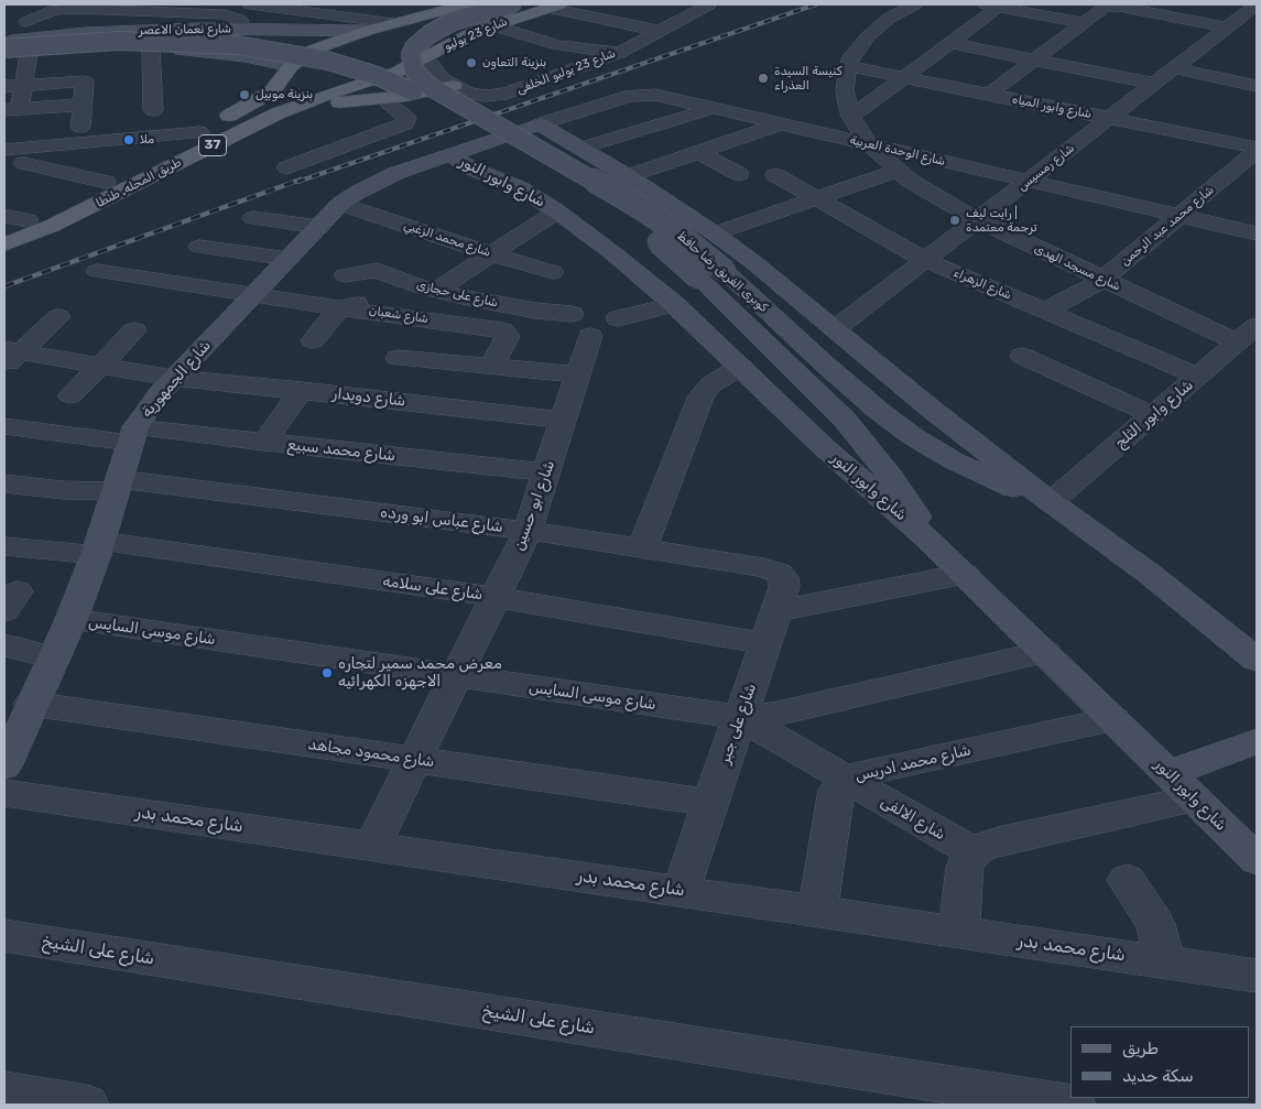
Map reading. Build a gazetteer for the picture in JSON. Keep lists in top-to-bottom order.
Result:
{
  "streets": {
    "main road": [
      "شارع نعمان الاعصر",
      "شارع 23 يوليو",
      "37",
      "شارع وابور النور",
      "طريق المحله, طنطا",
      "كوبرى الفريق رضا حافظ",
      "شارع الجمهورية"
    ],
    "street": [
      "شارع 23 يوليو الخلفى",
      "شارع وابور المياه",
      "شارع الوحدة العربية",
      "شارع رمسيس",
      "شارع محمد عبد الرحمن",
      "شارع محمد الزغبي",
      "شارع مسجد الهدى",
      "شارع الزهراء",
      "شارع على حجازى",
      "شارع شعبان",
      "شارع دويدار",
      "شارع وابور الثلج",
      "شارع محمد سبيع",
      "شارع ابو حسين",
      "شارع عباس ابو ورده",
      "شارع على سلامه",
      "شارع موسى السايس",
      "شارع على جبر",
      "شارع محمود مجاهد",
      "شارع محمد ادريس",
      "شارع الالفى",
      "شارع محمد بدر",
      "شارع على الشيخ"
    ]
  },
  "crossings": [
    ["شارع نعمان الاعصر", "37"],
    ["شارع نعمان الاعصر", "طريق المحله, طنطا"],
    ["شارع 23 يوليو", "شارع 23 يوليو الخلفى"],
    ["شارع 23 يوليو", "طريق المحله, طنطا"],
    ["شارع 23 يوليو الخلفى", "طريق المحله, طنطا"],
    ["شارع وابور المياه", "شارع رمسيس"],
    ["شارع وابور المياه", "شارع محمد عبد الرحمن"],
    ["شارع وابور المياه", "شارع مسجد الهدى"],
    ["37", "طريق المحله, طنطا"],
    ["شارع الوحدة العربية", "شارع رمسيس"],
    ["شارع الوحدة العربية", "شارع محمد عبد الرحمن"],
    ["شارع الوحدة العربية", "شارع مسجد الهدى"],
    ["شارع الوحدة العربية", "شارع الجمهورية"],
    ["شارع رمسيس", "شارع مسجد الهدى"],
    ["شارع رمسيس", "شارع الزهراء"],
    ["شارع وابور النور", "كوبرى الفريق رضا حافظ"],
    ["شارع وابور النور", "شارع الجمهورية"],
    ["شارع وابور النور", "شارع موسى السايس"],
    ["شارع وابور النور", "شارع محمد ادريس"],
    ["شارع محمد عبد الرحمن", "شارع مسجد الهدى"],
    ["شارع محمد عبد الرحمن", "شارع الزهراء"],
    ["شارع محمد الزغبي", "شارع الجمهورية"],
    ["شارع مسجد الهدى", "شارع وابور الثلج"],
    ["كوبرى الفريق رضا حافظ", "شارع وابور الثلج"],
    ["شارع الزهراء", "شارع وابور الثلج"],
    ["شارع على حجازى", "شارع ابو حسين"],
    ["شارع شعبان", "شارع الجمهورية"],
    ["شارع الجمهورية", "شارع دويدار"],
    ["شارع الجمهورية", "شارع محمد سبيع"],
    ["شارع الجمهورية", "شارع عباس ابو ورده"],
    ["شارع الجمهورية", "شارع على سلامه"],
    ["شارع الجمهورية", "شارع موسى السايس"],
    ["شارع الجمهورية", "شارع محمود مجاهد"],
    ["شارع دويدار", "شارع ابو حسين"],
    ["شارع محمد سبيع", "شارع ابو حسين"],
    ["شارع ابو حسين", "شارع عباس ابو ورده"],
    ["شارع ابو حسين", "شارع على سلامه"],
    ["شارع ابو حسين", "شارع موسى السايس"],
    ["شارع ابو حسين", "شارع محمود مجاهد"],
    ["شارع ابو حسين", "شارع محمد بدر"],
    ["شارع عباس ابو ورده", "شارع على جبر"],
    ["شارع على سلامه", "شارع على جبر"],
    ["شارع موسى السايس", "شارع على جبر"],
    ["شارع موسى السايس", "شارع الالفى"],
    ["شارع على جبر", "شارع محمود مجاهد"],
    ["شارع على جبر", "شارع الالفى"],
    ["شارع على جبر", "شارع محمد بدر"],
    ["شارع محمد ادريس", "شارع الالفى"],
    ["شارع محمد ادريس", "شارع محمد بدر"]
  ],
  "places": [
    "بنزينة التعاون",
    "كنيسة السيدة العذراء",
    "بنزينة موبيل",
    "ملا",
    "رايت ليف | ترجمة معتمدة",
    "معرض محمد سمير لتجاره الاجهزه الكهرائيه"
  ],
  "legend": ["طريق", "سكة حديد"]
}
